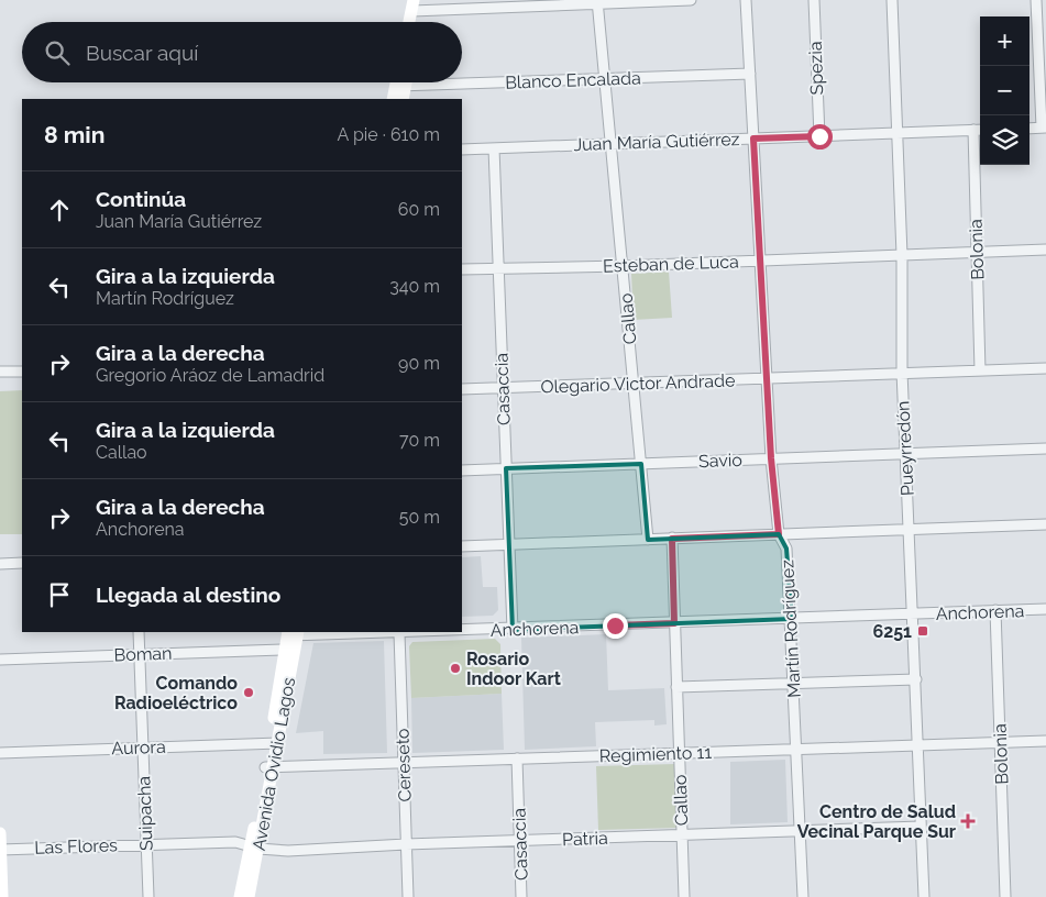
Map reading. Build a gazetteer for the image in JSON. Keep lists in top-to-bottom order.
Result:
{
  "streets": {
    "main road": ["Avenida Ovidio Lagos"],
    "street": [
      "Spezia",
      "Blanco Encalada",
      "Juan María Gutiérrez",
      "Bolonia",
      "Esteban de Luca",
      "Callao",
      "Olegario Victor Andrade",
      "Casaccia",
      "Pueyrredón",
      "Savio",
      "Anchorena",
      "Martín Rodríguez",
      "Boman",
      "Aurora",
      "Regimiento 11",
      "Cereseto",
      "Suipacha",
      "Patria",
      "Las Flores"
    ]
  },
  "crossings": [
    ["Spezia", "Juan María Gutiérrez"],
    ["Blanco Encalada", "Callao"],
    ["Blanco Encalada", "Martín Rodríguez"],
    ["Juan María Gutiérrez", "Bolonia"],
    ["Juan María Gutiérrez", "Callao"],
    ["Juan María Gutiérrez", "Casaccia"],
    ["Juan María Gutiérrez", "Pueyrredón"],
    ["Juan María Gutiérrez", "Martín Rodríguez"],
    ["Bolonia", "Esteban de Luca"],
    ["Bolonia", "Olegario Victor Andrade"],
    ["Bolonia", "Anchorena"],
    ["Bolonia", "Regimiento 11"],
    ["Esteban de Luca", "Callao"],
    ["Esteban de Luca", "Casaccia"],
    ["Esteban de Luca", "Pueyrredón"],
    ["Esteban de Luca", "Martín Rodríguez"],
    ["Callao", "Olegario Victor Andrade"],
    ["Callao", "Savio"],
    ["Callao", "Anchorena"],
    ["Callao", "Regimiento 11"],
    ["Callao", "Patria"],
    ["Olegario Victor Andrade", "Casaccia"],
    ["Olegario Victor Andrade", "Pueyrredón"],
    ["Olegario Victor Andrade", "Martín Rodríguez"],
    ["Casaccia", "Savio"],
    ["Casaccia", "Anchorena"],
    ["Casaccia", "Regimiento 11"],
    ["Casaccia", "Patria"],
    ["Pueyrredón", "Savio"],
    ["Pueyrredón", "Anchorena"],
    ["Pueyrredón", "Regimiento 11"],
    ["Pueyrredón", "Patria"],
    ["Savio", "Martín Rodríguez"],
    ["Anchorena", "Martín Rodríguez"],
    ["Anchorena", "Avenida Ovidio Lagos"],
    ["Anchorena", "Cereseto"],
    ["Martín Rodríguez", "Regimiento 11"],
    ["Martín Rodríguez", "Patria"],
    ["Boman", "Avenida Ovidio Lagos"],
    ["Boman", "Suipacha"],
    ["Aurora", "Avenida Ovidio Lagos"],
    ["Aurora", "Suipacha"],
    ["Regimiento 11", "Avenida Ovidio Lagos"],
    ["Regimiento 11", "Cereseto"],
    ["Avenida Ovidio Lagos", "Patria"],
    ["Avenida Ovidio Lagos", "Las Flores"],
    ["Cereseto", "Patria"],
    ["Suipacha", "Las Flores"],
    ["Patria", "Las Flores"]
  ],
  "places": {
    "transit": ["6251"],
    "other": ["Rosario Indoor Kart", "Comando Radioeléctrico"],
    "health": ["Centro de Salud Vecinal Parque Sur"]
  },
  "page": {
    "map_buttons": ["+", "−"],
    "search": "Buscar aquí",
    "heading": ["8 min", "A pie · 610 m"],
    "list": [
      ["Continúa", "Juan María Gutiérrez", "60 m"],
      ["Gira a la izquierda", "Martín Rodríguez", "340 m"],
      ["Gira a la derecha", "Gregorio Aráoz de Lamadrid", "90 m"],
      ["Gira a la izquierda", "Callao", "70 m"],
      ["Gira a la derecha", "Anchorena", "50 m"],
      "Llegada al destino"
    ]
  }
}
